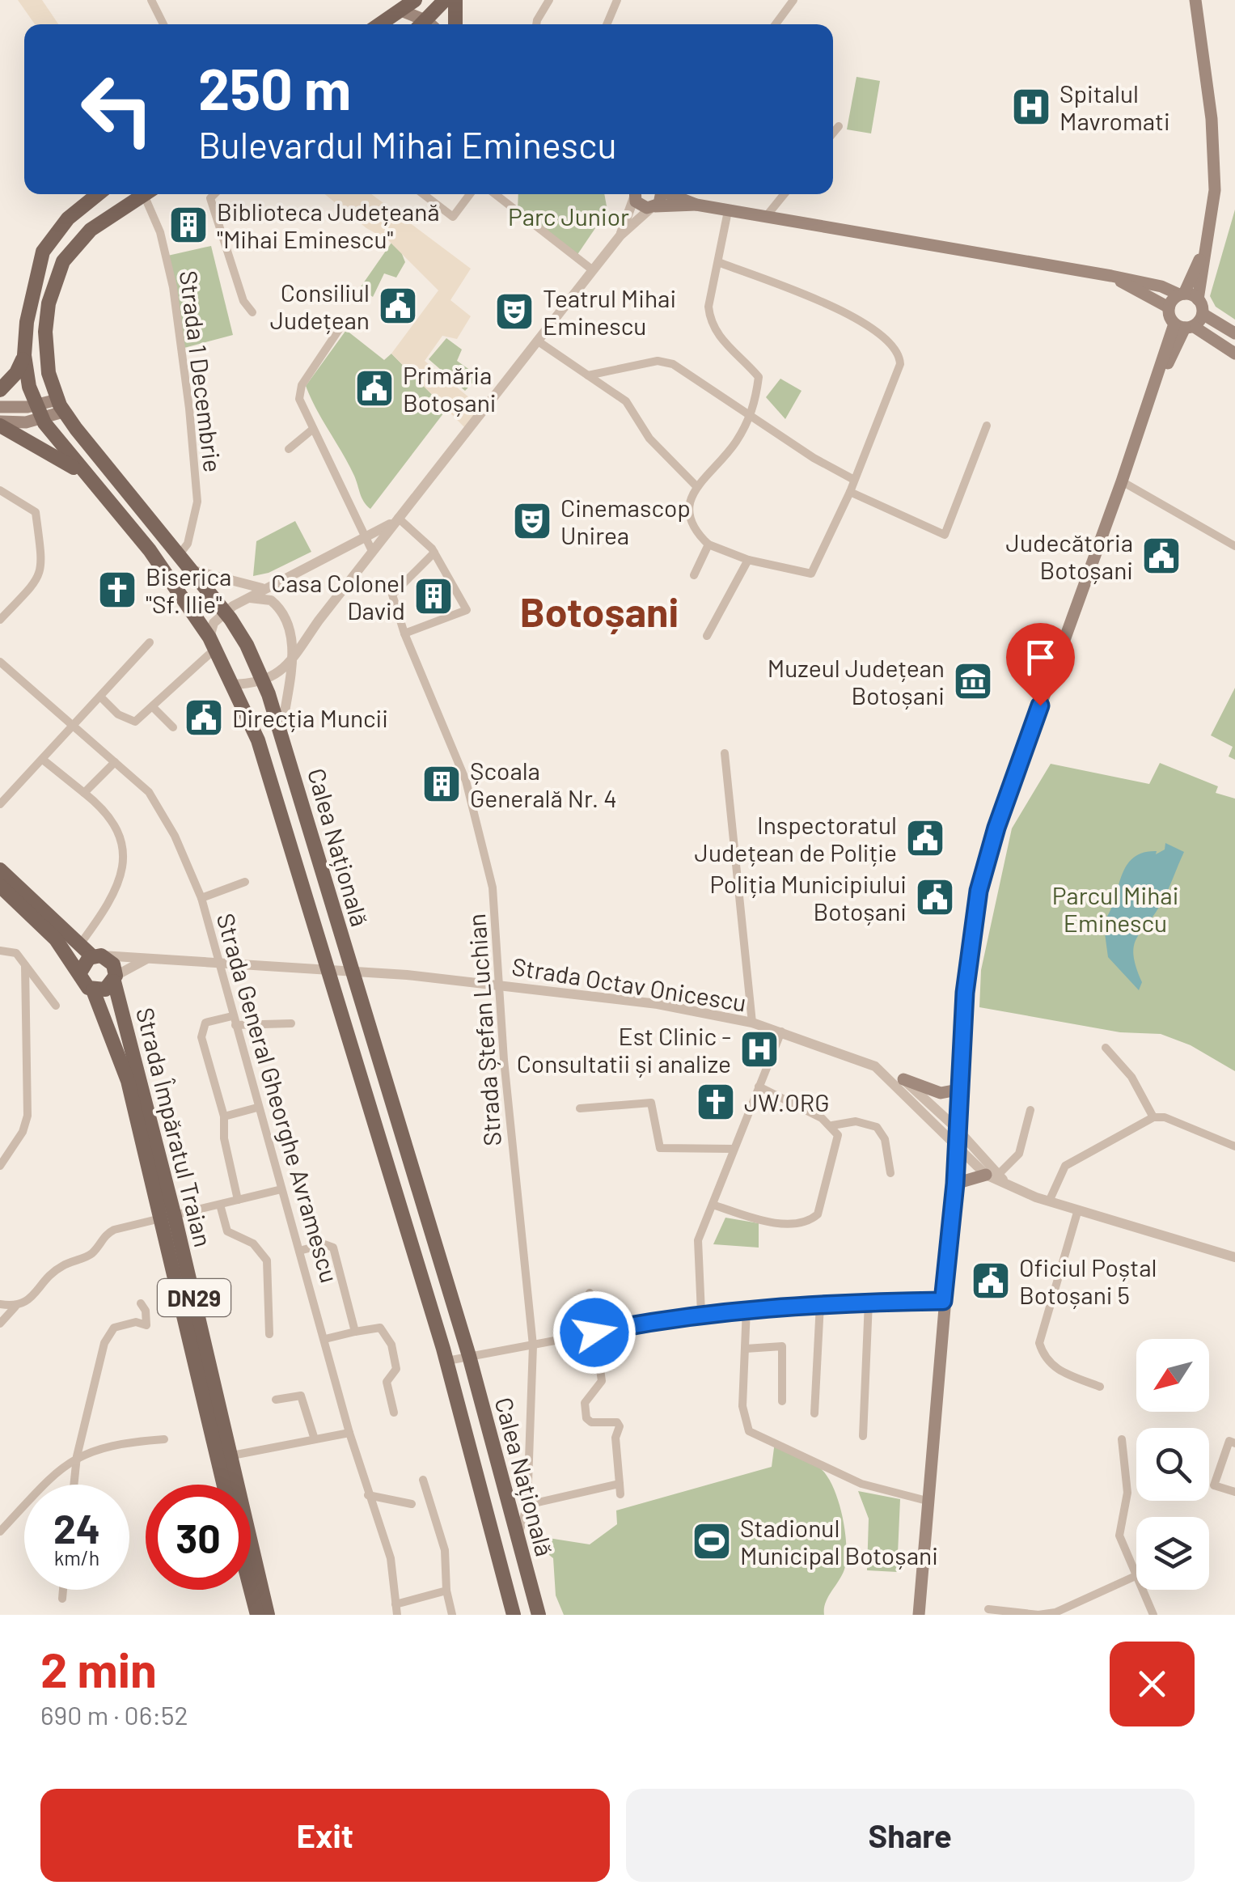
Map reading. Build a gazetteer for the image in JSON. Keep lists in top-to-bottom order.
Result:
{
  "streets": {
    "main road": ["Calea Națională", "Strada Împăratul Traian", "DN29"],
    "street": [
      "Strada 1 Decembrie",
      "Strada Octav Onicescu",
      "Strada Ștefan Luchian",
      "Strada General Gheorghe Avramescu"
    ]
  },
  "crossings": [
    ["Strada 1 Decembrie", "Calea Națională"],
    ["Calea Națională", "Strada Octav Onicescu"],
    ["Calea Națională", "Strada Ștefan Luchian"],
    ["Strada Octav Onicescu", "Strada Ștefan Luchian"],
    ["Strada Octav Onicescu", "Strada General Gheorghe Avramescu"],
    ["Strada Octav Onicescu", "Strada Împăratul Traian"],
    ["Strada Octav Onicescu", "DN29"],
    ["Strada Împăratul Traian", "DN29"]
  ],
  "districts": ["Botoșani"],
  "parks": ["Parc Junior", "Parcul Mihai Eminescu"],
  "places": {
    "hospital": ["Spitalul Mavromati", "Est Clinic - Consultatii și analize"],
    "building": ["Biblioteca Județeană \"Mihai Eminescu\"", "Casa Colonel David", "Școala Generală Nr. 4"],
    "public building": [
      "Consiliul Județean",
      "Primăria Botoșani",
      "Judecătoria Botoșani",
      "Direcția Muncii",
      "Inspectoratul Județean de Poliție",
      "Poliția Municipiului Botoșani",
      "Oficiul Poștal Botoșani 5"
    ],
    "theatre": ["Teatrul Mihai Eminescu", "Cinemascop Unirea"],
    "church": ["Biserica \"Sf. Ilie\"", "JW.ORG"],
    "museum": ["Muzeul Județean Botoșani"],
    "sports": ["Stadionul Municipal Botoșani"]
  },
  "north": "bottom left",
  "page": {
    "turn": ["250 m", "Bulevardul Mihai Eminescu"],
    "speed": "24 km/h",
    "limit": "30",
    "heading": ["2 min", "690 m · 06:52"],
    "buttons": ["Exit", "Share"]
  }
}
